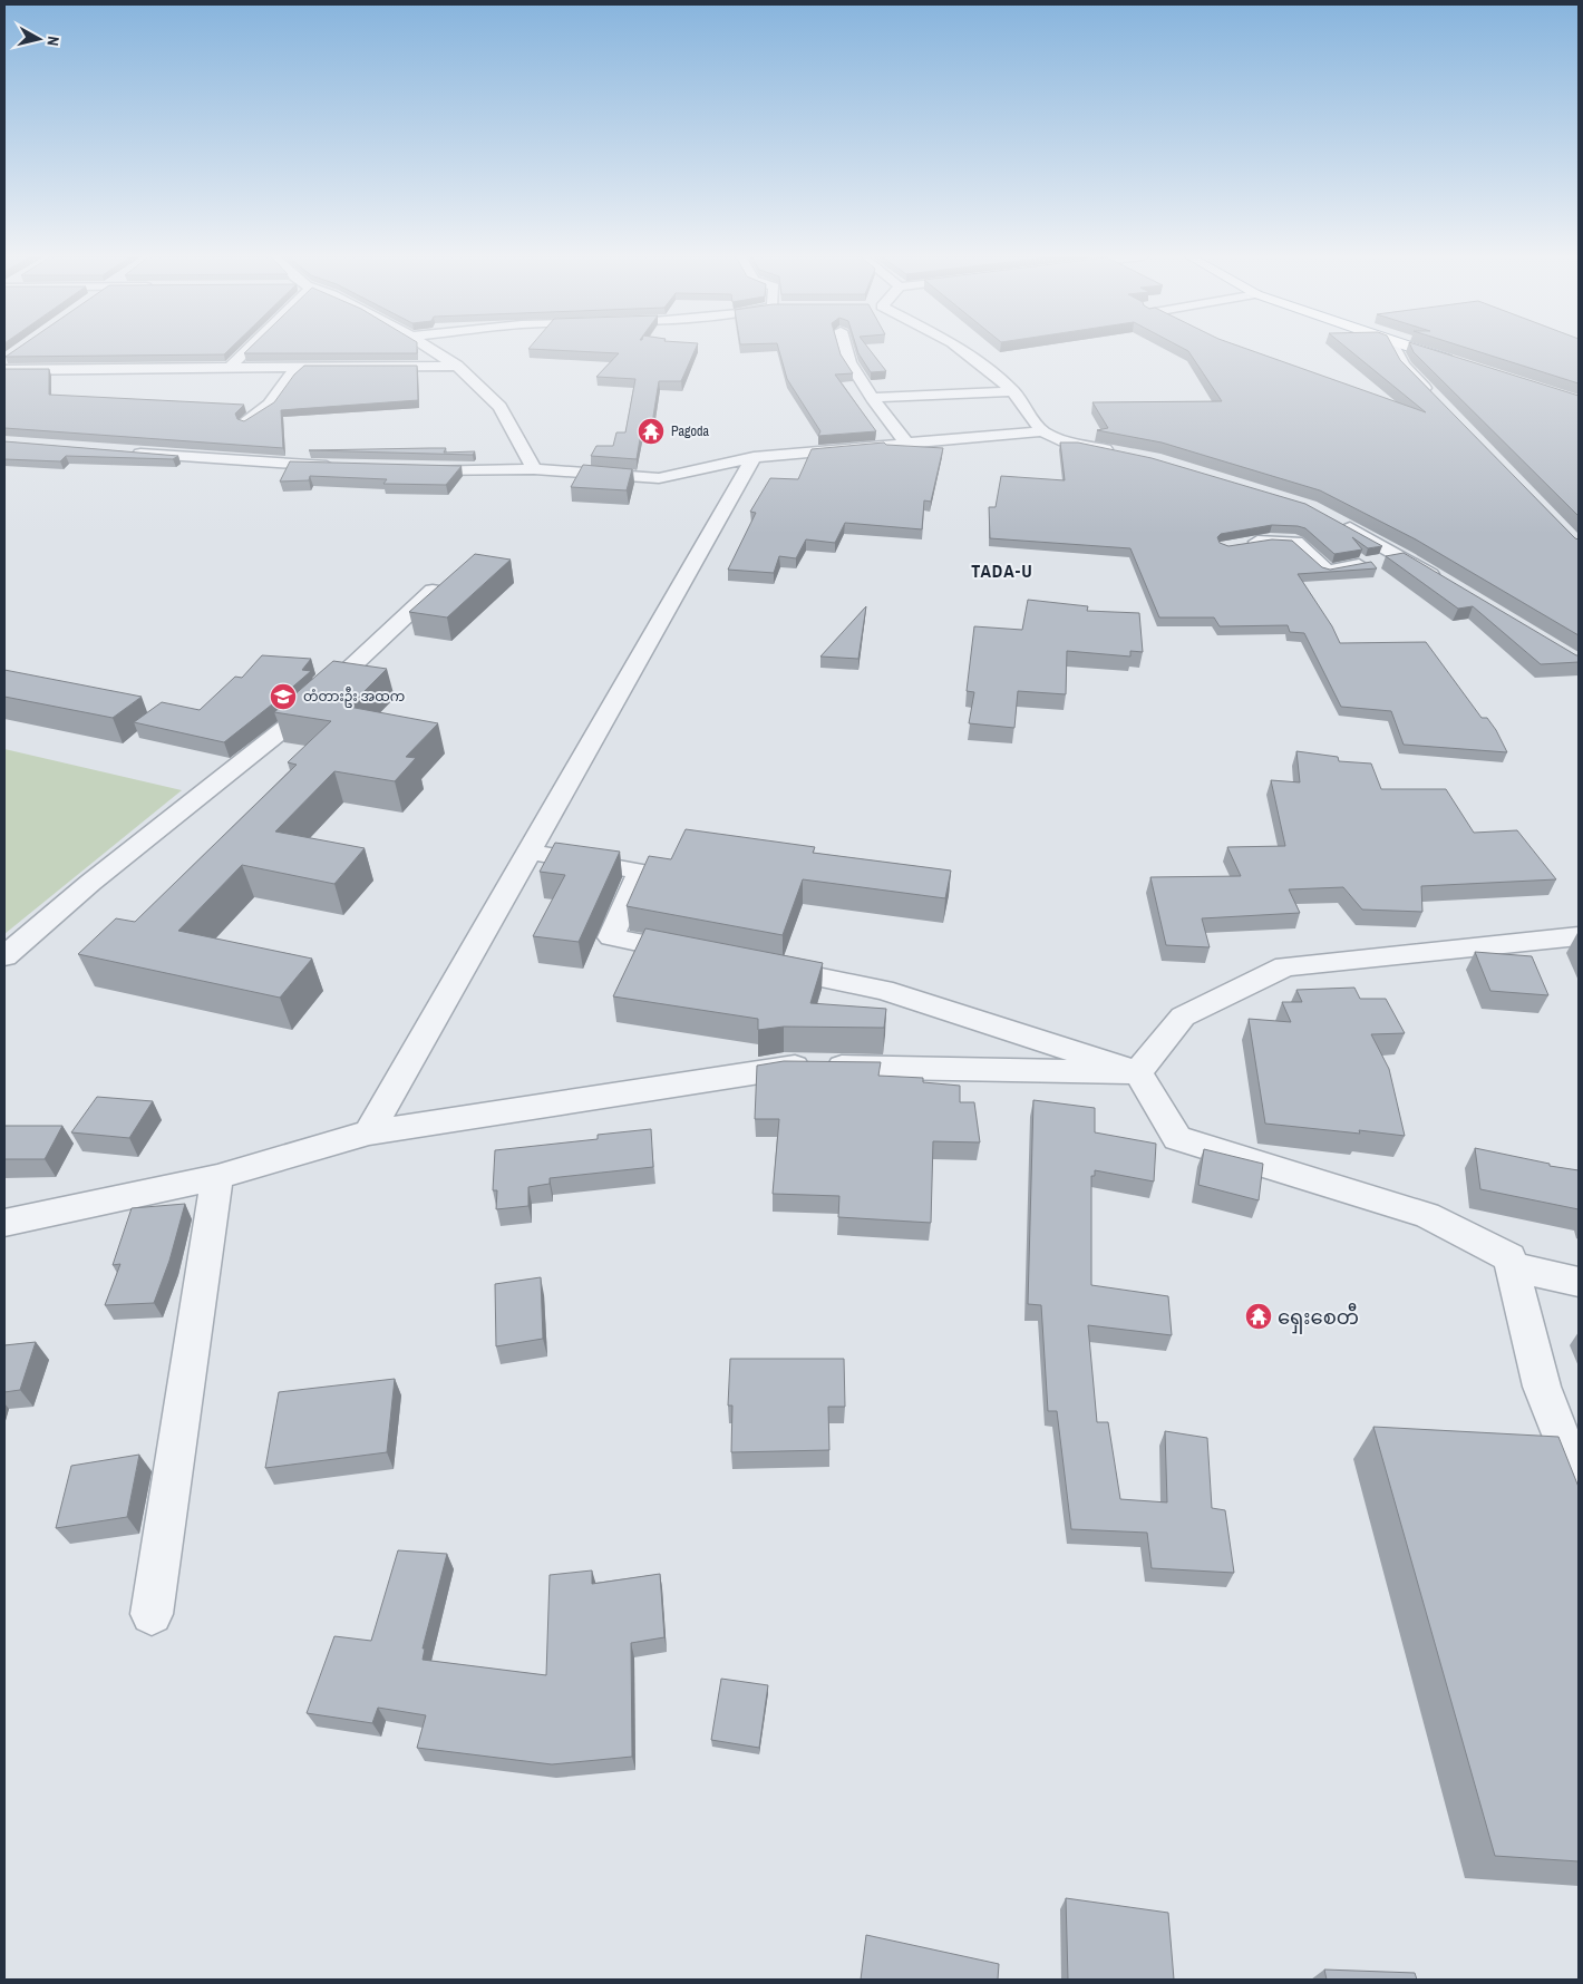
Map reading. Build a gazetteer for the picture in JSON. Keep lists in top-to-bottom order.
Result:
{
  "districts": ["TADA-U"],
  "places": {
    "temple": ["Pagoda", "ရှေးစေတီ"],
    "school or university": ["တံတားဦး အထက"]
  },
  "north": "right"
}
